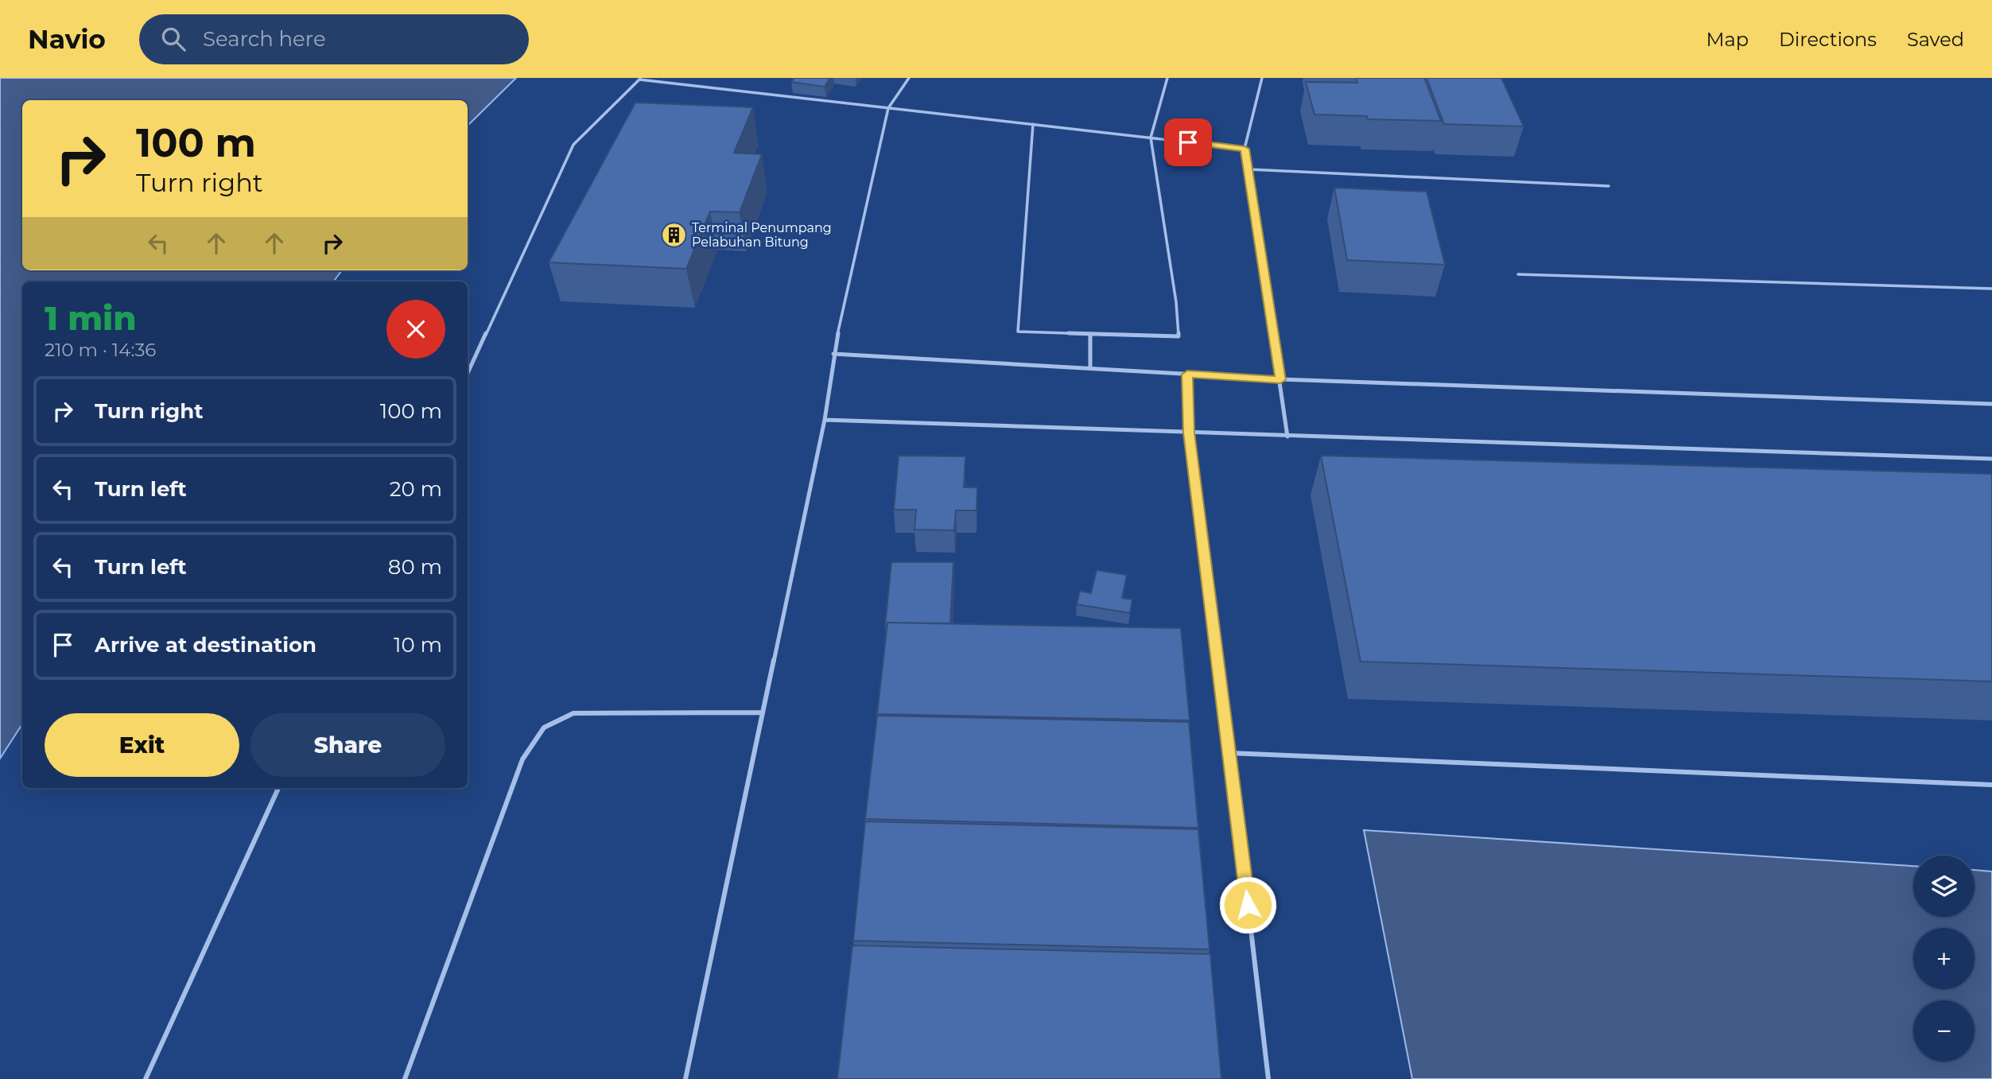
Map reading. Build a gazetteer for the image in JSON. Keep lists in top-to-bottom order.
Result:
{
  "places": {
    "building": ["Terminal Penumpang Pelabuhan Bitung"]
  },
  "page": {
    "header": "Navio",
    "search": "Search here",
    "nav": ["Map", "Directions", "Saved"],
    "turn": ["100 m", "Turn right"],
    "heading": ["1 min", "210 m · 14:36"],
    "list": [
      {
        "name": "Turn right",
        "value": "100 m"
      },
      {
        "name": "Turn left",
        "value": "20 m"
      },
      {
        "name": "Turn left",
        "value": "80 m"
      },
      {
        "name": "Arrive at destination",
        "value": "10 m"
      }
    ],
    "buttons": ["Exit", "Share"],
    "map_buttons": ["+", "−"]
  }
}
